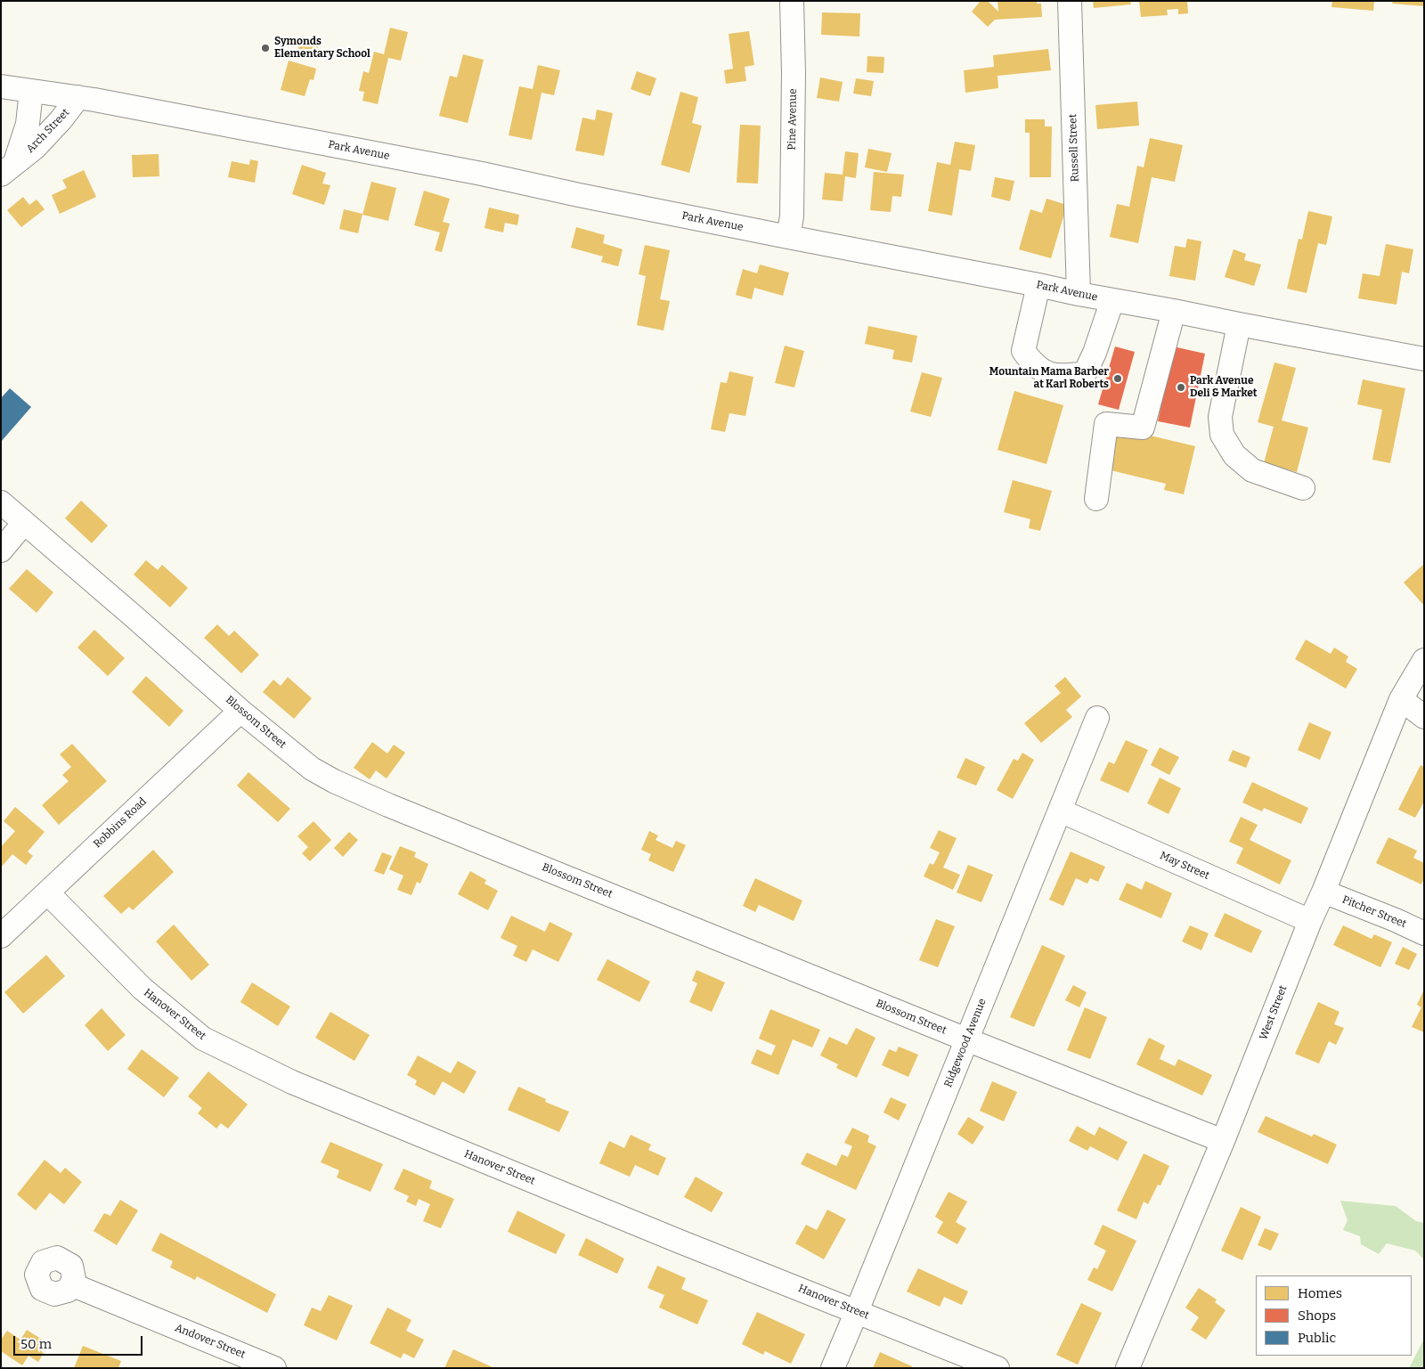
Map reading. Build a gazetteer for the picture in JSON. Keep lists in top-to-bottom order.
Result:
{
  "streets": {
    "street": [
      "Pine Avenue",
      "Arch Street",
      "Russell Street",
      "Park Avenue",
      "Blossom Street",
      "Robbins Road",
      "May Street",
      "Pitcher Street",
      "West Street",
      "Hanover Street",
      "Ridgewood Avenue",
      "Andover Street"
    ]
  },
  "crossings": [
    ["Pine Avenue", "Park Avenue"],
    ["Arch Street", "Park Avenue"],
    ["Russell Street", "Park Avenue"],
    ["Blossom Street", "Robbins Road"],
    ["Blossom Street", "West Street"],
    ["Blossom Street", "Ridgewood Avenue"],
    ["Robbins Road", "Hanover Street"],
    ["May Street", "West Street"],
    ["May Street", "Ridgewood Avenue"],
    ["Pitcher Street", "West Street"],
    ["Hanover Street", "Ridgewood Avenue"]
  ],
  "places": ["Symonds Elementary School", "Mountain Mama Barber at Karl Roberts", "Park Avenue Deli & Market"],
  "legend": ["Homes", "Shops", "Public"],
  "scale_bar": "50 m"
}
